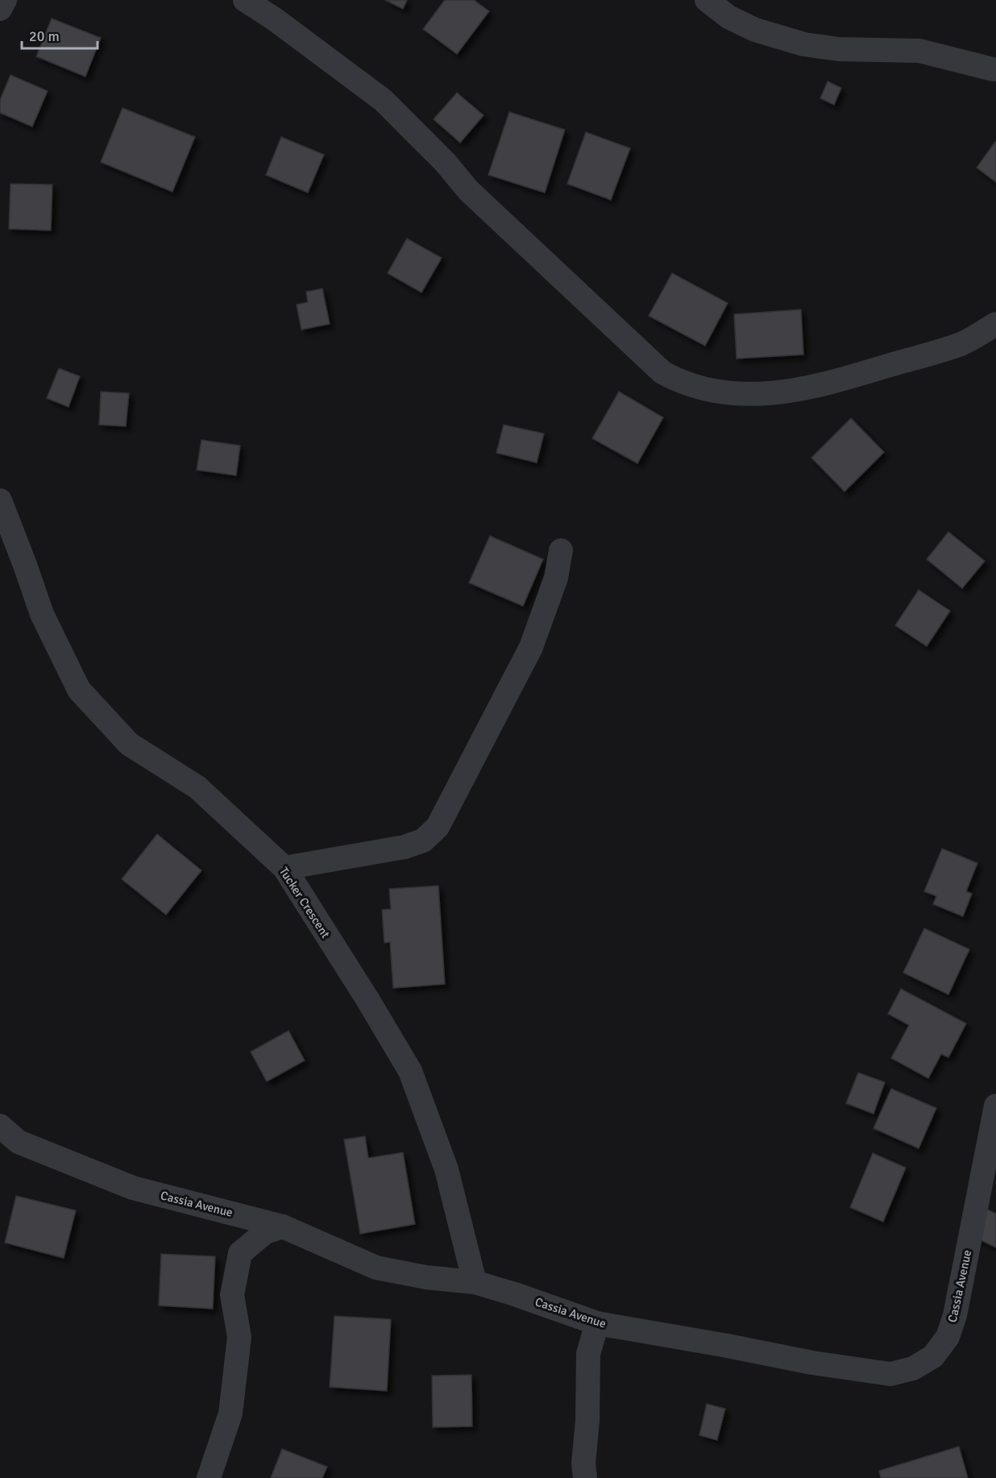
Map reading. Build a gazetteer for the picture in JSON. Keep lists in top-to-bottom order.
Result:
{
  "streets": {
    "street": ["Tucker Crescent", "Cassia Avenue"]
  },
  "crossings": [
    ["Tucker Crescent", "Cassia Avenue"]
  ],
  "scale_bar": "20 m"
}
